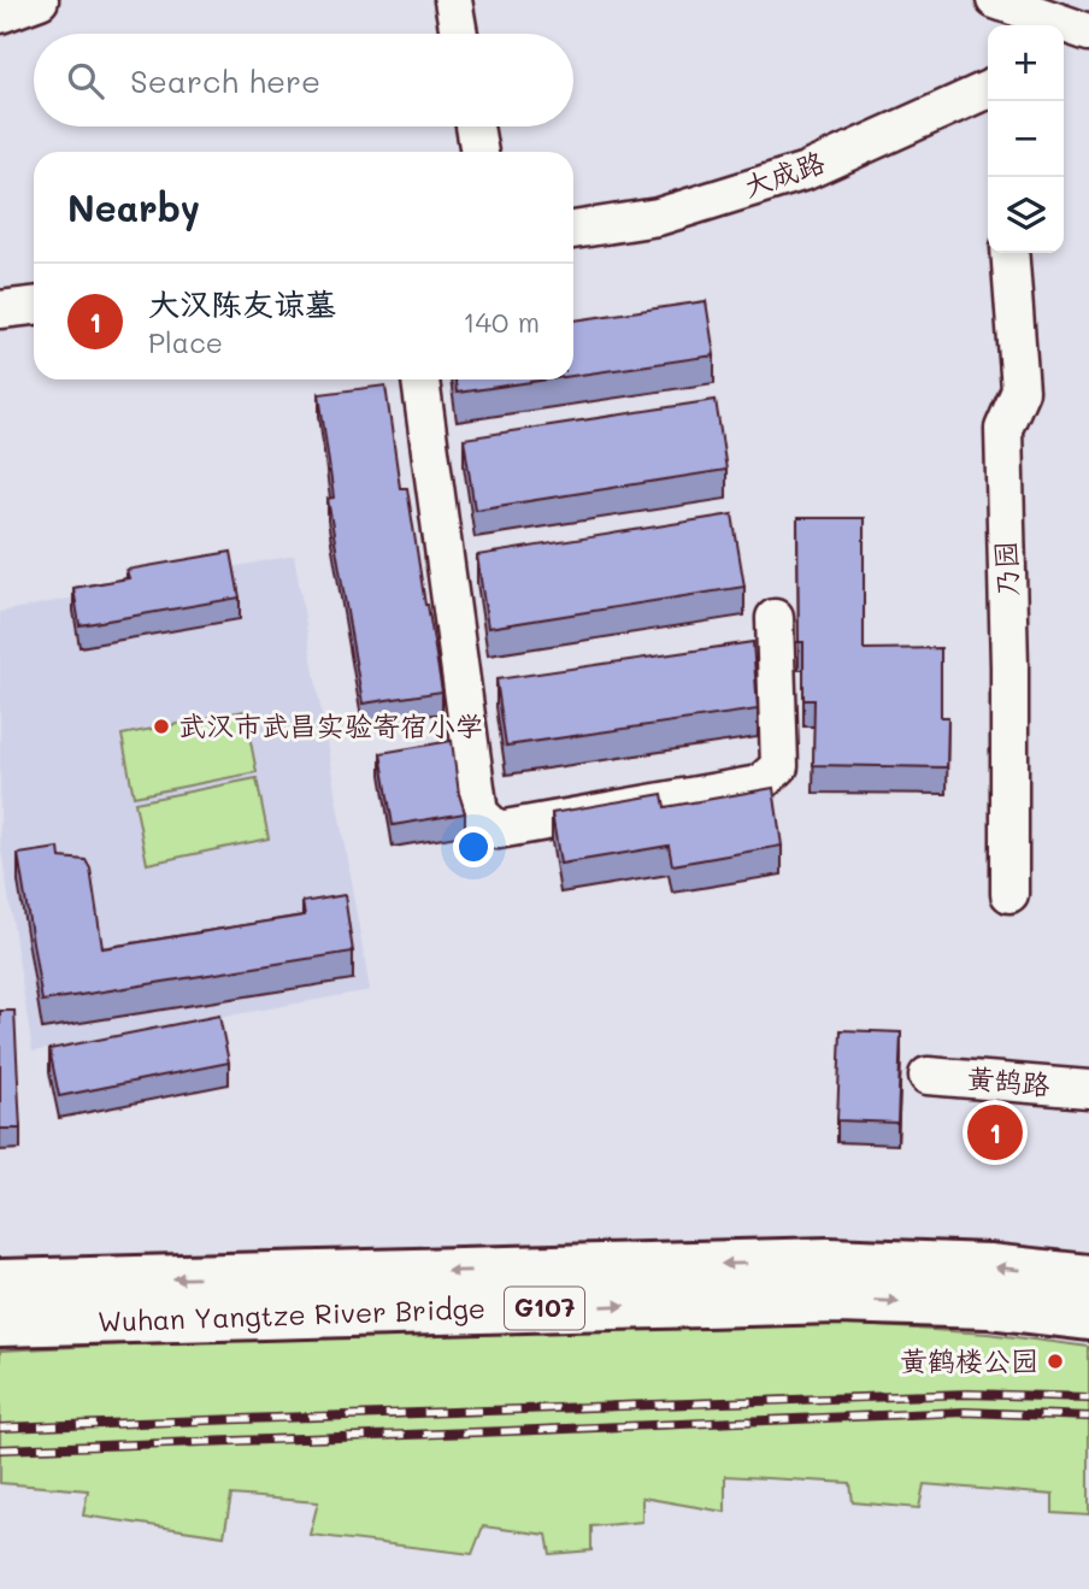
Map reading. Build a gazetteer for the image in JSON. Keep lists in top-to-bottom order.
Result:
{
  "streets": {
    "highway": ["G107", "Wuhan Yangtze River Bridge"],
    "street": ["大成路", "乃园", "黄鹄路"]
  },
  "places": ["武汉市武昌实验寄宿小学", "黄鹤楼公园"],
  "page": {
    "map_buttons": ["+", "−"],
    "search": "Search here",
    "heading": "Nearby",
    "list": [
      {
        "mark": "1",
        "name": "大汉陈友谅墓",
        "note": "Place",
        "value": "140 m"
      }
    ],
    "pins": "1"
  }
}
